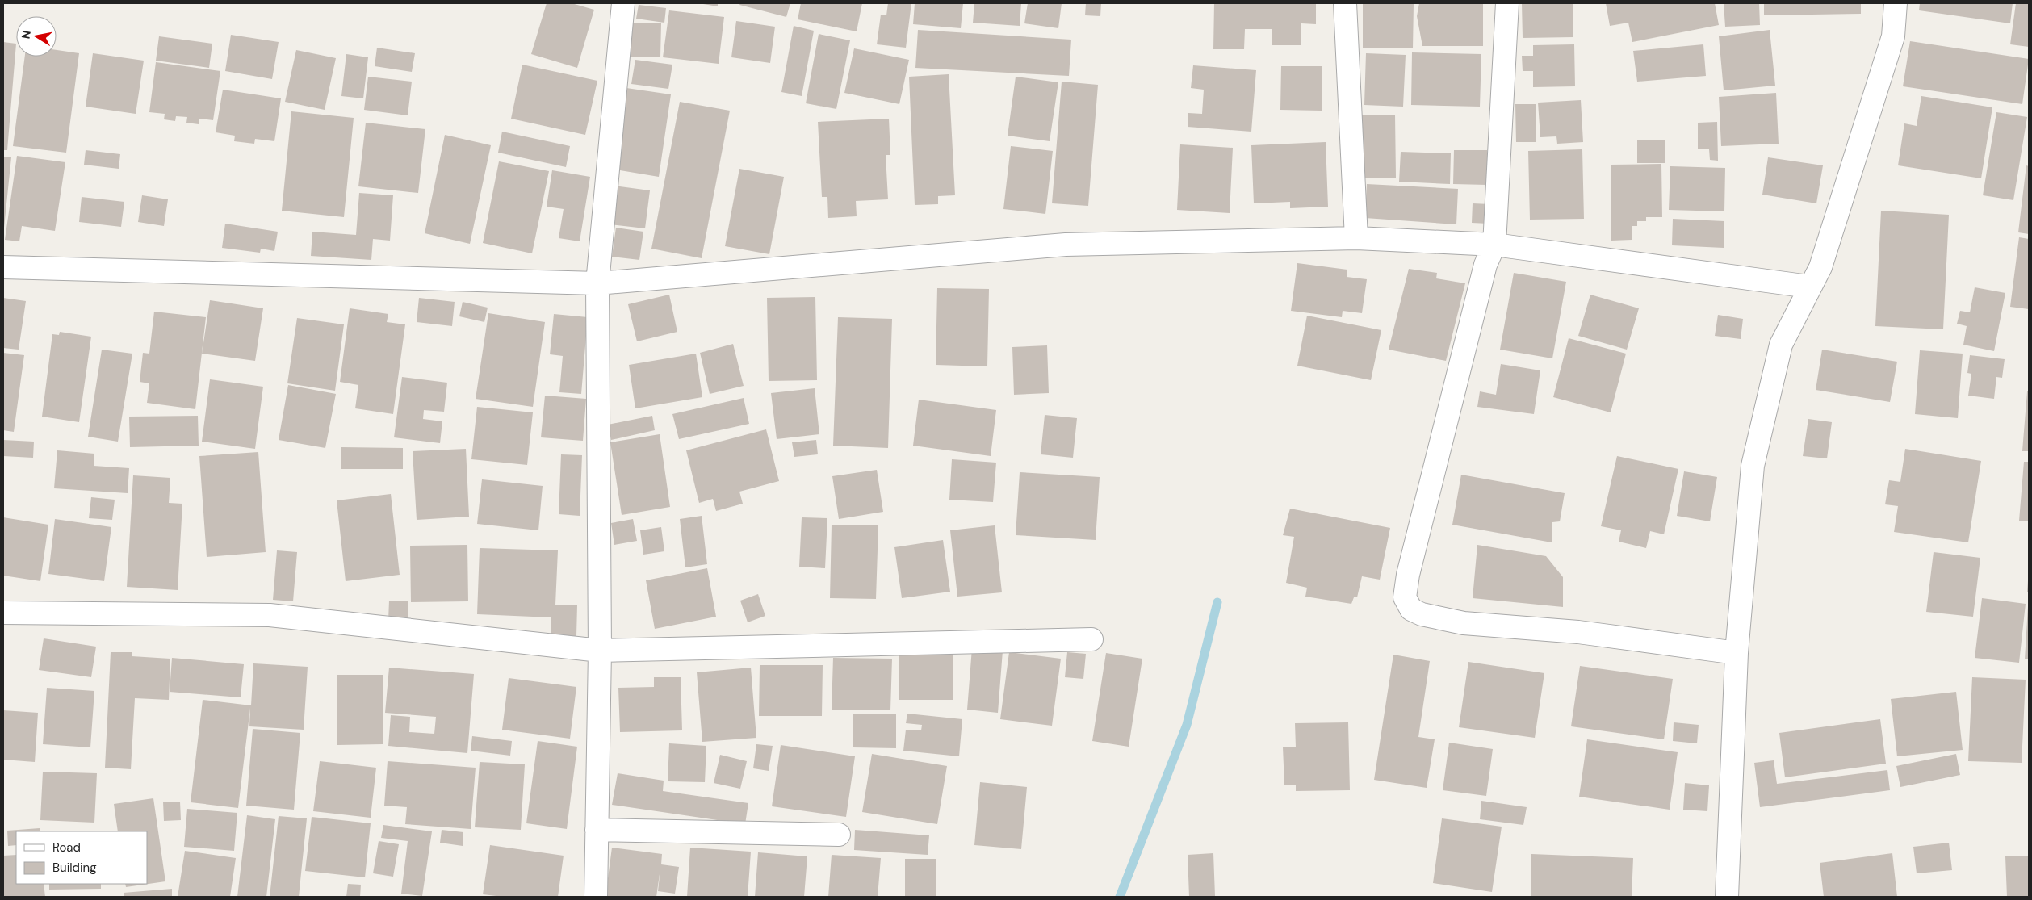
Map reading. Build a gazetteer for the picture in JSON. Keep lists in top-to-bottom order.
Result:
{
  "legend": ["Road", "Building"],
  "north": "left"
}
